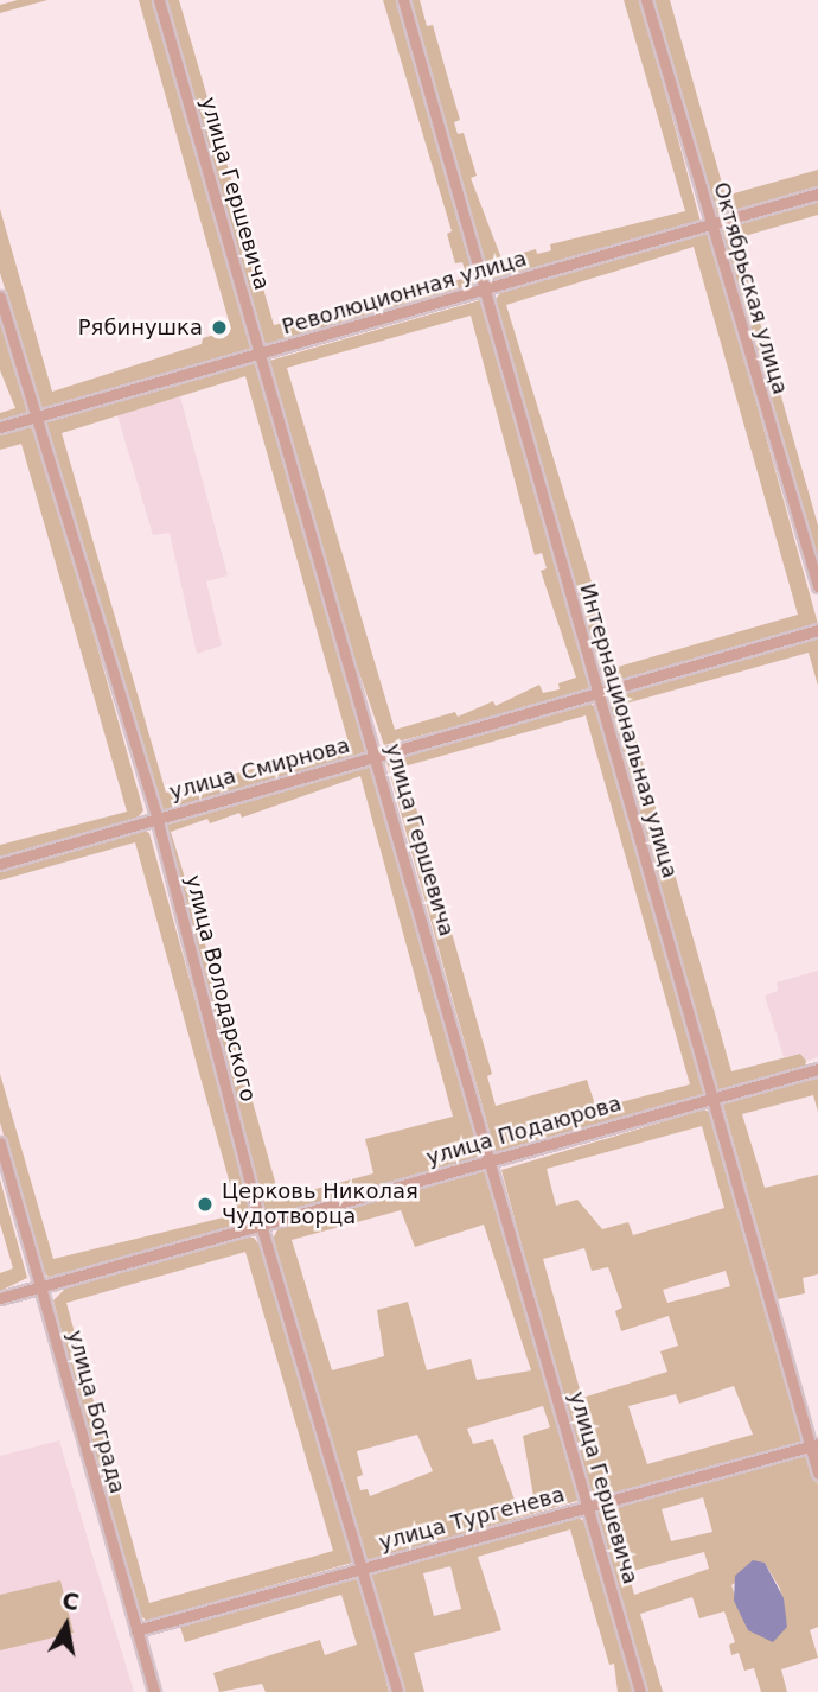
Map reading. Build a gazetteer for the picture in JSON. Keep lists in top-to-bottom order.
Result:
{
  "streets": {
    "street": [
      "улица Гершевича",
      "Октябрьская улица",
      "Революционная улица",
      "Интернациональная улица",
      "улица Смирнова",
      "улица Володарского",
      "улица Подаюрова",
      "улица Бограда",
      "улица Тургенева"
    ]
  },
  "crossings": [
    ["улица Гершевича", "Революционная улица"],
    ["улица Гершевича", "улица Смирнова"],
    ["улица Гершевича", "улица Подаюрова"],
    ["улица Гершевича", "улица Тургенева"],
    ["Октябрьская улица", "Революционная улица"],
    ["Революционная улица", "Интернациональная улица"],
    ["Революционная улица", "улица Володарского"],
    ["Интернациональная улица", "улица Смирнова"],
    ["Интернациональная улица", "улица Подаюрова"],
    ["Интернациональная улица", "улица Тургенева"],
    ["улица Смирнова", "улица Володарского"],
    ["улица Володарского", "улица Подаюрова"],
    ["улица Володарского", "улица Тургенева"],
    ["улица Подаюрова", "улица Бограда"],
    ["улица Бограда", "улица Тургенева"]
  ],
  "places": ["Рябинушка", "Церковь Николая Чудотворца"],
  "north": "top"
}
